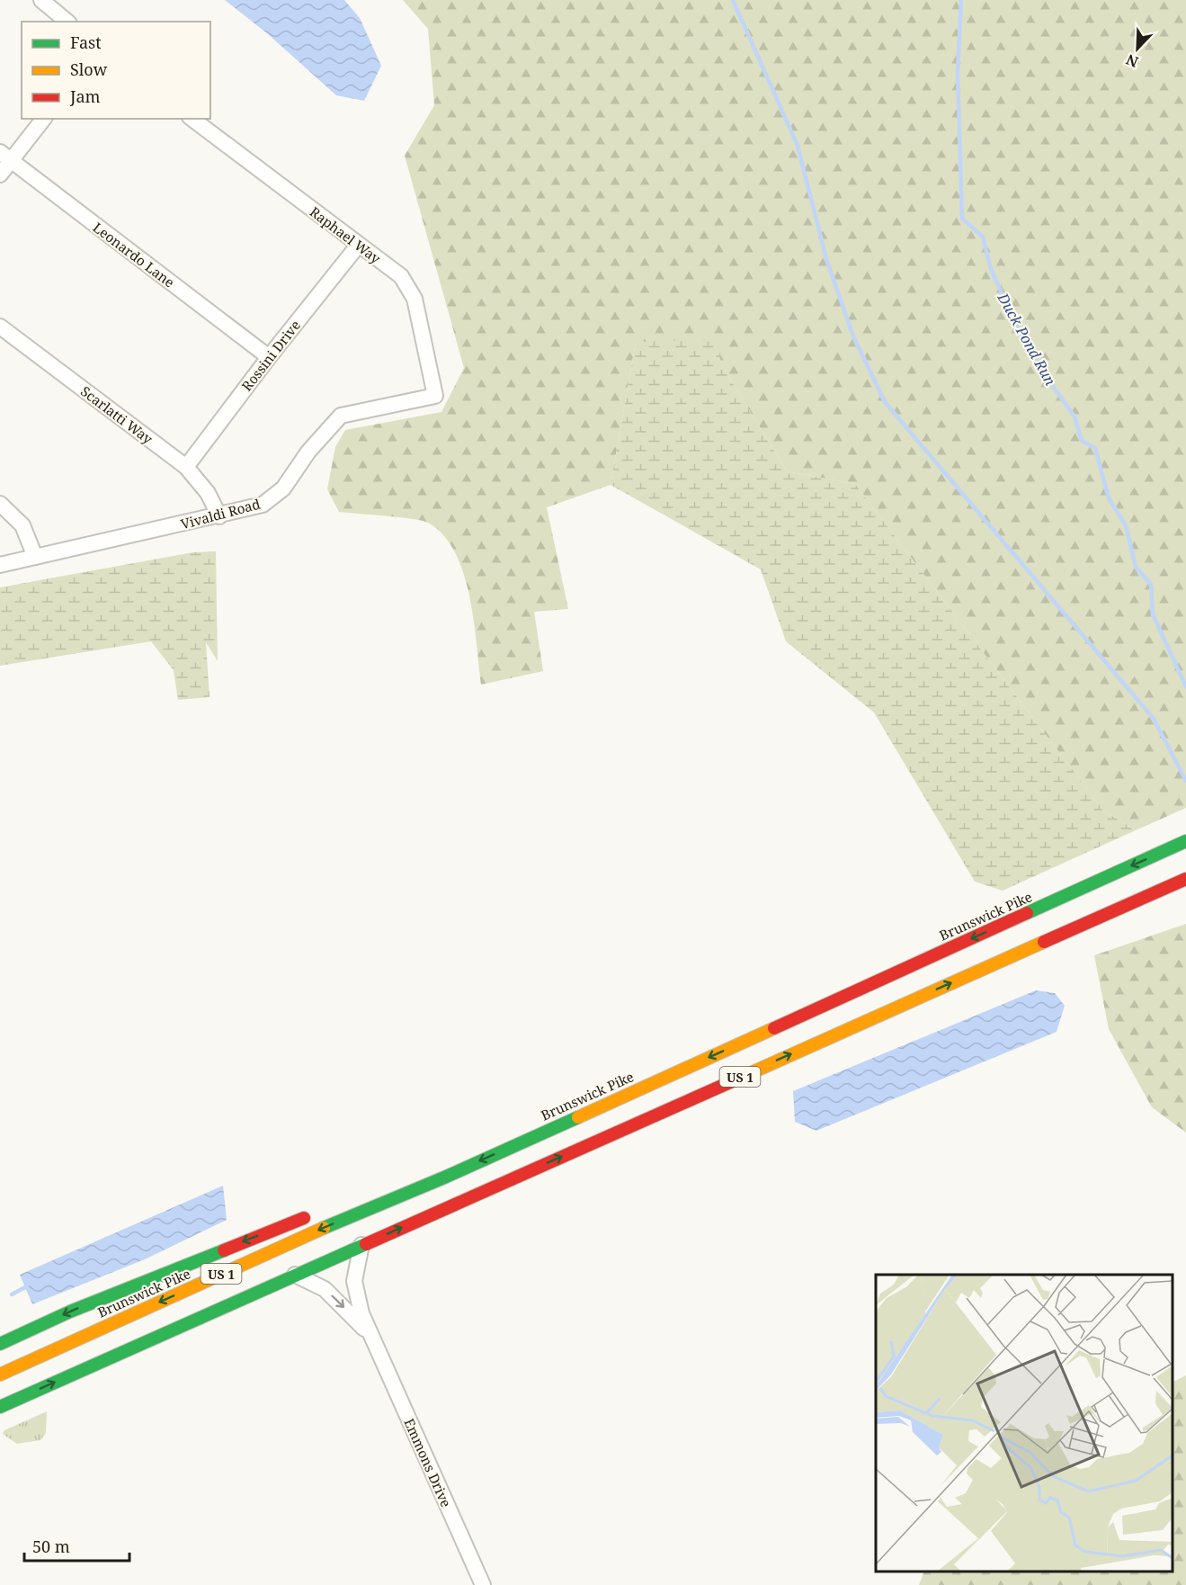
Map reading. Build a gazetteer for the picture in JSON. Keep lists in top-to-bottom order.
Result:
{
  "streets": {
    "highway": ["Brunswick Pike", "US 1"],
    "street": [
      "Raphael Way",
      "Leonardo Lane",
      "Rossini Drive",
      "Scarlatti Way",
      "Vivaldi Road",
      "Emmons Drive"
    ]
  },
  "crossings": [
    ["Raphael Way", "Rossini Drive"],
    ["Raphael Way", "Vivaldi Road"],
    ["Leonardo Lane", "Rossini Drive"],
    ["Rossini Drive", "Scarlatti Way"],
    ["Scarlatti Way", "Vivaldi Road"],
    ["US 1", "Emmons Drive"]
  ],
  "water": ["Duck Pond Run"],
  "legend": ["Fast", "Slow", "Jam"],
  "scale_bar": "50 m",
  "north": "bottom left"
}
